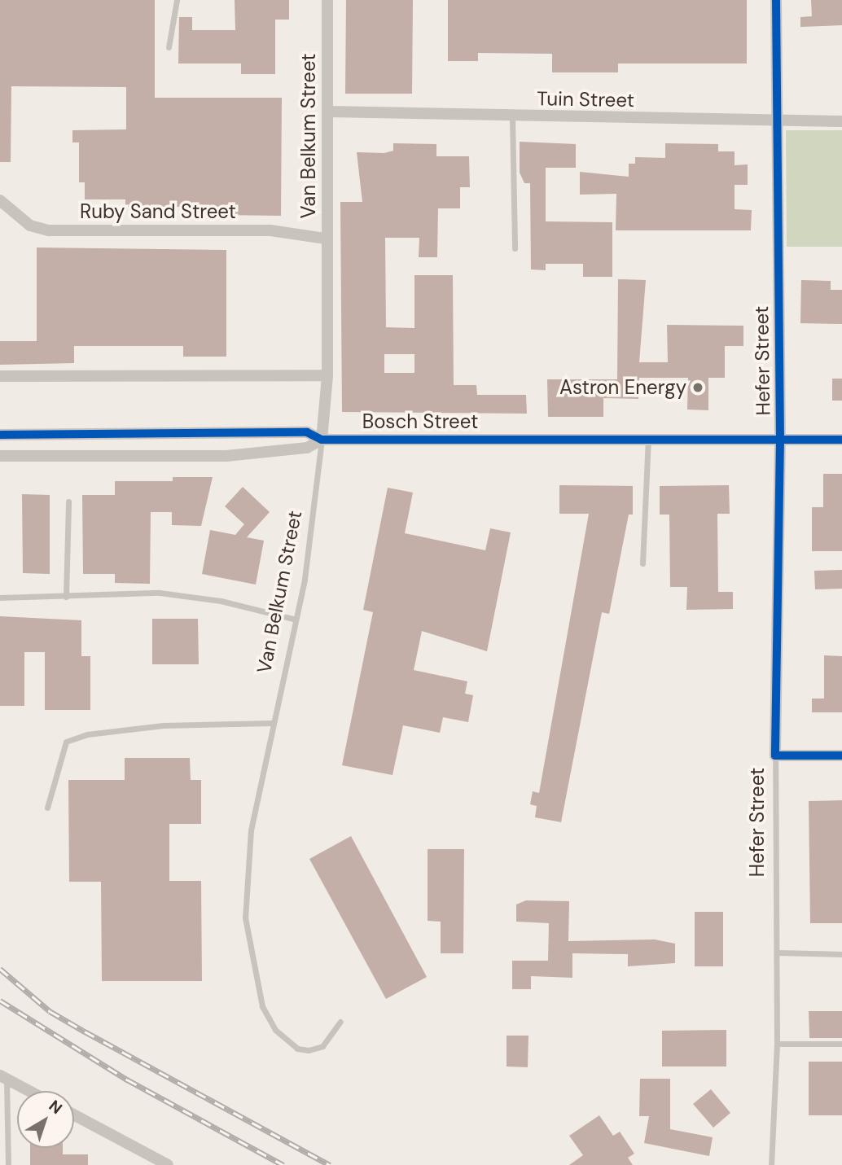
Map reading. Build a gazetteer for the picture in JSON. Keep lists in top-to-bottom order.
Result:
{
  "streets": {
    "street": [
      "Tuin Street",
      "Van Belkum Street",
      "Ruby Sand Street",
      "Hefer Street",
      "Bosch Street"
    ]
  },
  "crossings": [
    ["Tuin Street", "Van Belkum Street"],
    ["Tuin Street", "Hefer Street"],
    ["Van Belkum Street", "Ruby Sand Street"],
    ["Van Belkum Street", "Bosch Street"],
    ["Hefer Street", "Bosch Street"]
  ],
  "places": ["Astron Energy"],
  "north": "top right"
}
